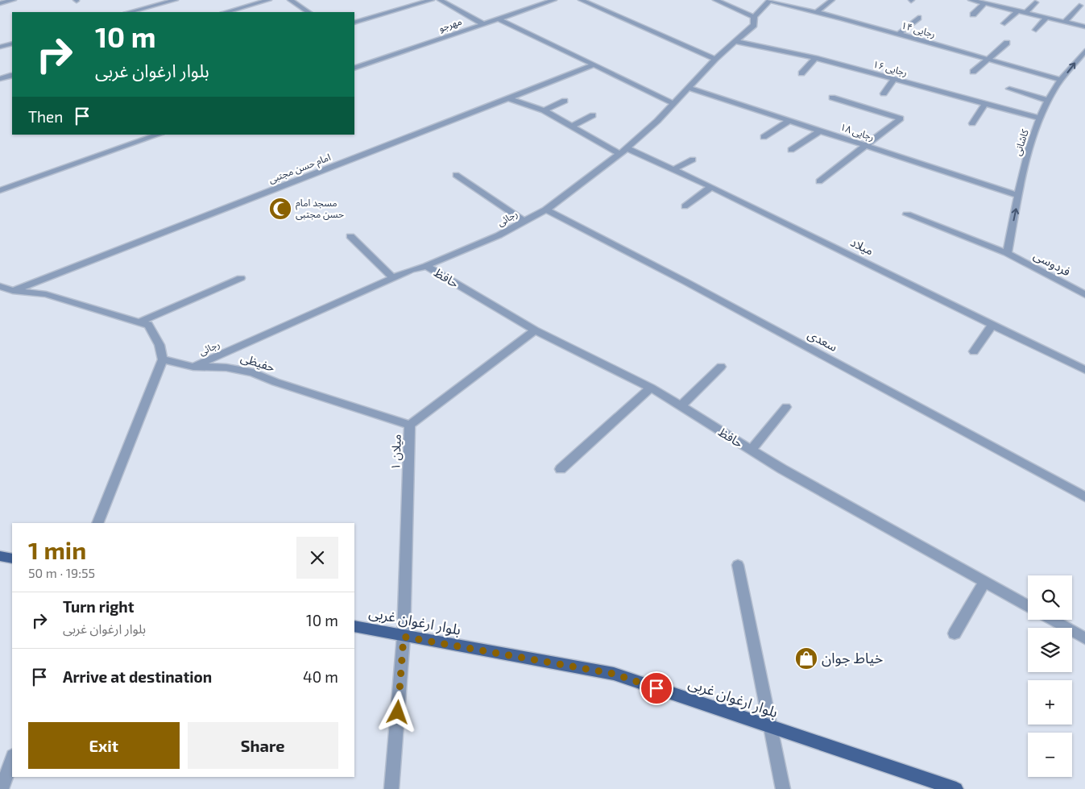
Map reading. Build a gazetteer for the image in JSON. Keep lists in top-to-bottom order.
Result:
{
  "streets": {
    "main road": ["بلوار ارغوان غربی"],
    "street": [
      "مهرجو",
      "رجایی ۱۴",
      "رجایی ۱۶",
      "رجایی ۱۸",
      "کاشانی",
      "امام حسن مجتبی",
      "رجائی",
      "میلاد",
      "فردوسی",
      "حافظ",
      "سعدی",
      "حفیظی",
      "میلان ۱"
    ]
  },
  "crossings": [
    ["رجایی ۱۴", "کاشانی"],
    ["رجایی ۱۴", "رجائی"],
    ["رجایی ۱۶", "کاشانی"],
    ["رجایی ۱۶", "رجائی"],
    ["رجایی ۱۸", "کاشانی"],
    ["رجایی ۱۸", "رجائی"],
    ["کاشانی", "فردوسی"],
    ["امام حسن مجتبی", "میلاد"],
    ["رجائی", "میلاد"],
    ["رجائی", "حافظ"],
    ["رجائی", "سعدی"],
    ["رجائی", "حفیظی"],
    ["حافظ", "میلان ۱"],
    ["حفیظی", "میلان ۱"],
    ["میلان ۱", "بلوار ارغوان غربی"]
  ],
  "places": {
    "mosque": ["مسجد امام حسن مجتبی"],
    "shop": ["خیاط جوان"]
  },
  "page": {
    "turn": ["10 m", "بلوار ارغوان غربی"],
    "then": "Then",
    "heading": ["1 min", "50 m · 19:55"],
    "map_buttons": ["+", "−"],
    "list": [
      {
        "name": "Turn right",
        "note": "بلوار ارغوان غربی",
        "value": "10 m"
      },
      {
        "name": "Arrive at destination",
        "value": "40 m"
      }
    ],
    "buttons": ["Exit", "Share"]
  }
}
